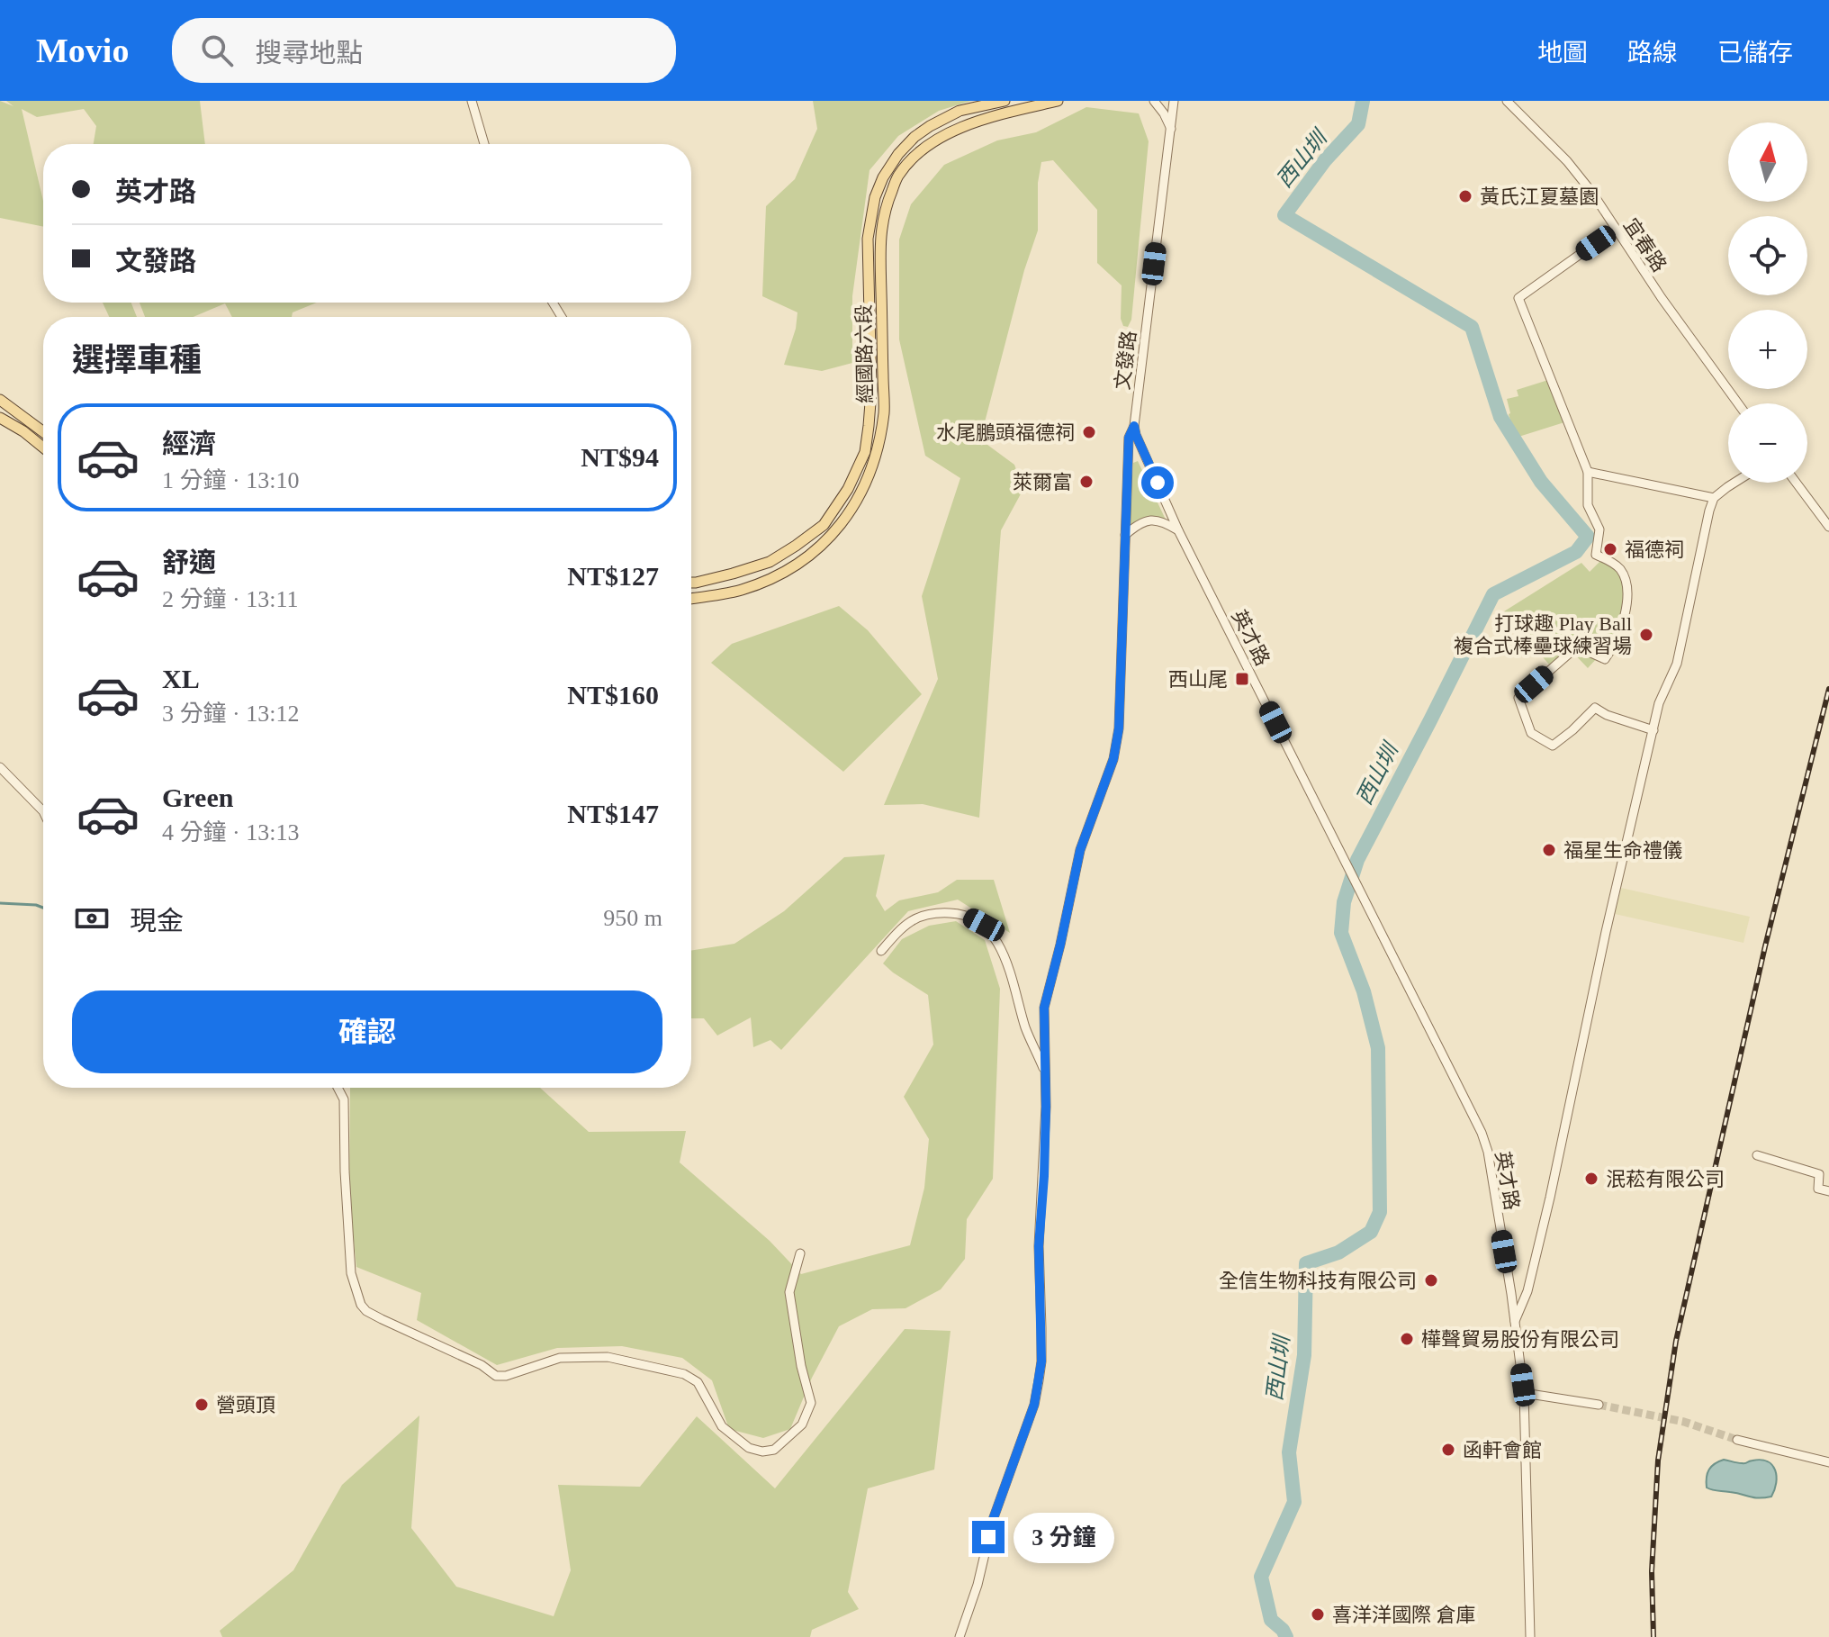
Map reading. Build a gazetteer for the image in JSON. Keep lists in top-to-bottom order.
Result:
{
  "streets": {
    "main road": ["經國路六段"],
    "street": ["宜春路", "文發路", "英才路"]
  },
  "crossings": [
    ["文發路", "英才路"]
  ],
  "water": ["西山圳"],
  "places": {
    "other": [
      "黃氏江夏墓園",
      "水尾鵬頭福德祠",
      "萊爾富",
      "福德祠",
      "打球趣 Play Ball 複合式棒壘球練習場",
      "福星生命禮儀",
      "泯菘有限公司",
      "全信生物科技有限公司",
      "樺聲貿易股份有限公司",
      "營頭頂",
      "函軒會館",
      "喜洋洋國際 倉庫"
    ],
    "transit": ["西山尾"]
  },
  "north": "top",
  "page": {
    "header": "Movio",
    "search": "搜尋地點",
    "nav": ["地圖", "路線", "已儲存"],
    "map_buttons": ["+", "−"],
    "banner": ["英才路", "文發路"],
    "heading": "選擇車種",
    "list": [
      {
        "name": "經濟",
        "note": "1 分鐘 · 13:10",
        "value": "NT$94"
      },
      {
        "name": "舒適",
        "note": "2 分鐘 · 13:11",
        "value": "NT$127"
      },
      {
        "name": "XL",
        "note": "3 分鐘 · 13:12",
        "value": "NT$160"
      },
      {
        "name": "Green",
        "note": "4 分鐘 · 13:13",
        "value": "NT$147"
      }
    ],
    "pay": ["現金", "950 m"],
    "buttons": "確認",
    "bubble": "3 分鐘"
  }
}
